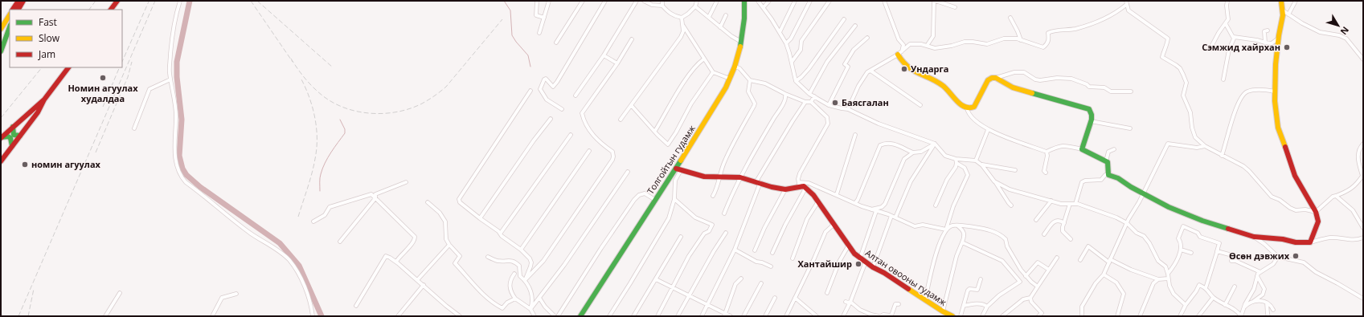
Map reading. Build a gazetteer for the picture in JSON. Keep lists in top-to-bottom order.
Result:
{
  "streets": {
    "main road": ["Толгойтын гудамж", "Алтан овооны гудамж"]
  },
  "places": [
    "Сэмжид хайрхан",
    "Ундарга",
    "Номин агуулах худалдаа",
    "Баясгалан",
    "номин агуулах",
    "Өсөн дэвжих",
    "Хантайшир"
  ],
  "legend": ["Fast", "Slow", "Jam"],
  "north": "bottom right"
}
